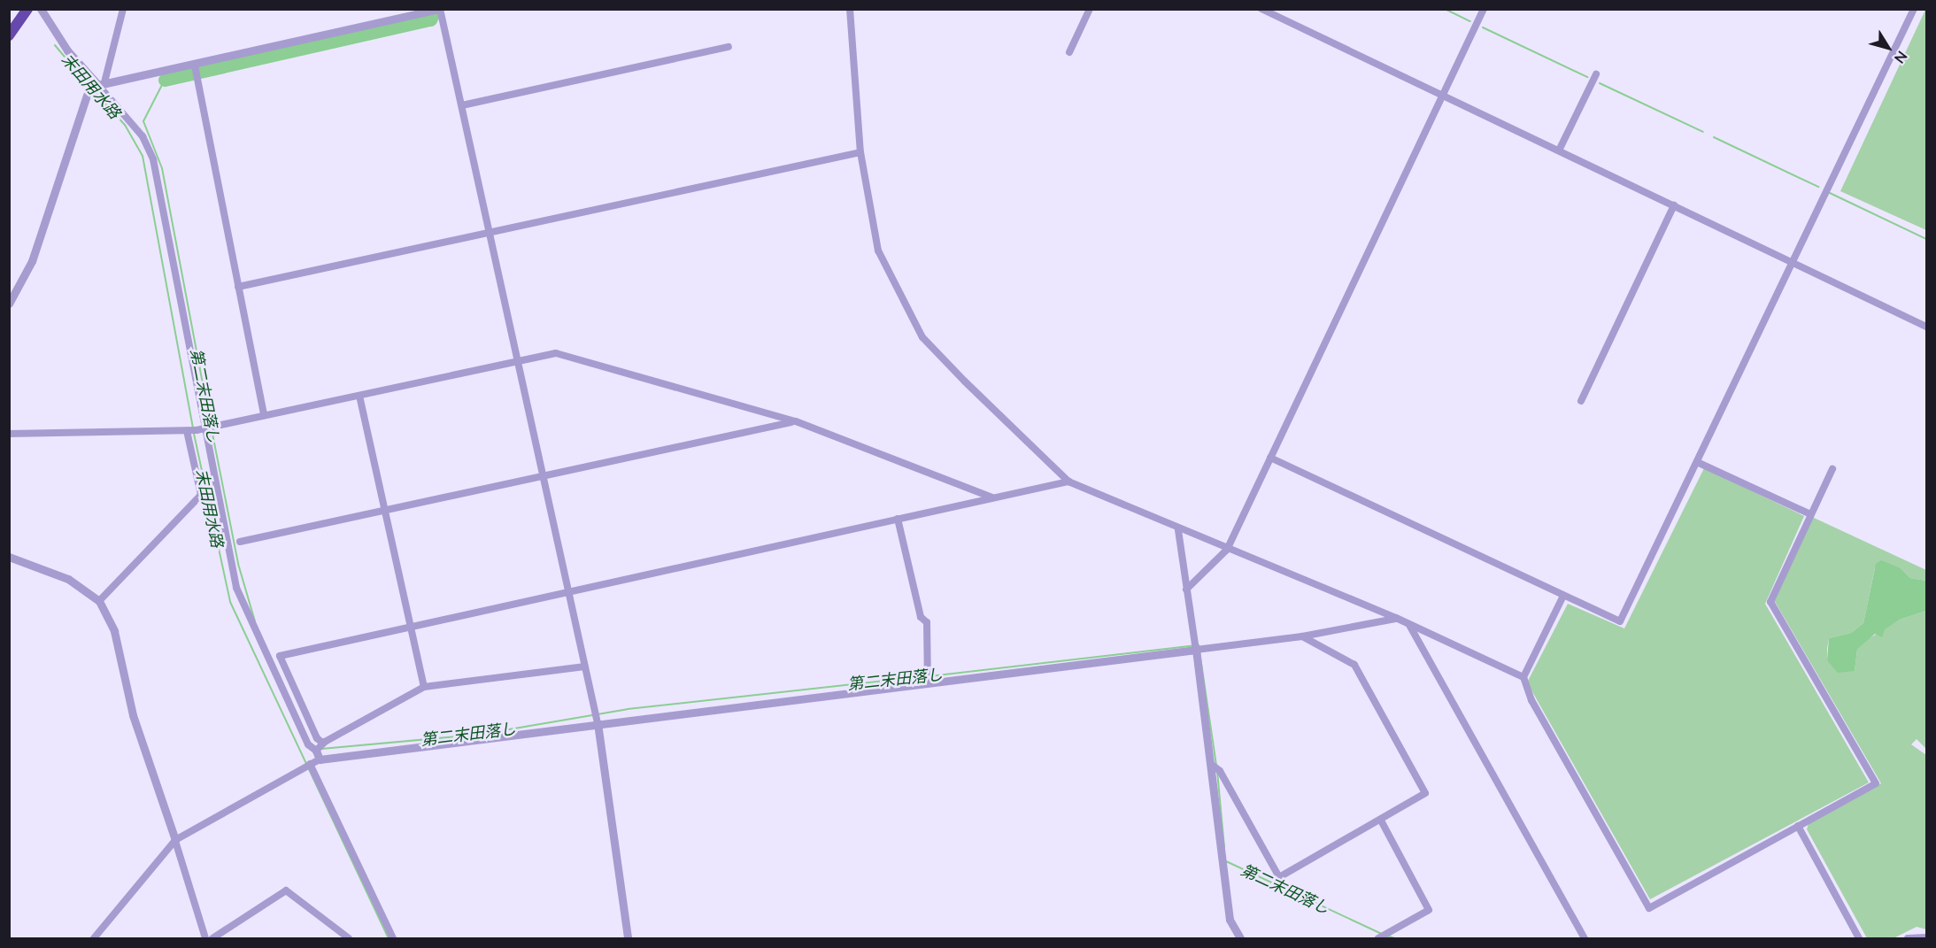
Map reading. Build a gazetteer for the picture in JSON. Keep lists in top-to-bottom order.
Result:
{
  "water": ["末田用水路", "第二末田落し"],
  "north": "bottom right"
}
